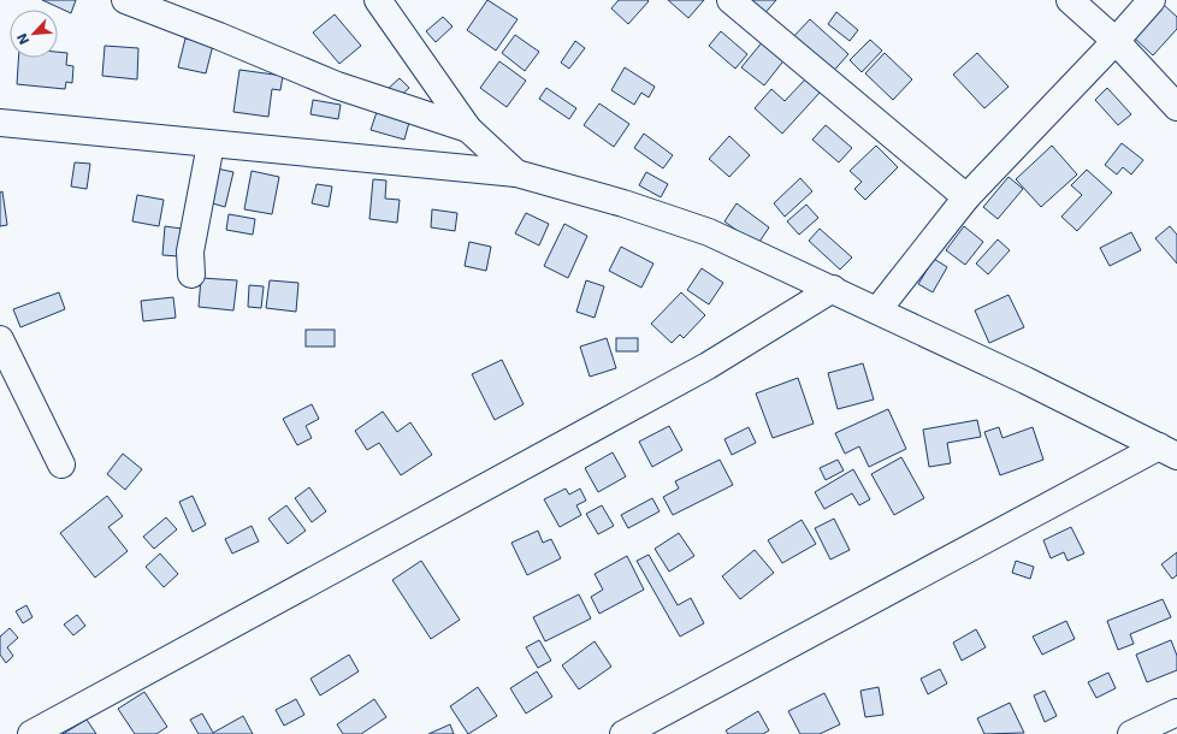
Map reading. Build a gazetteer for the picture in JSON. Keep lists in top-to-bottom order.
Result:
{
  "north": "bottom left"
}
